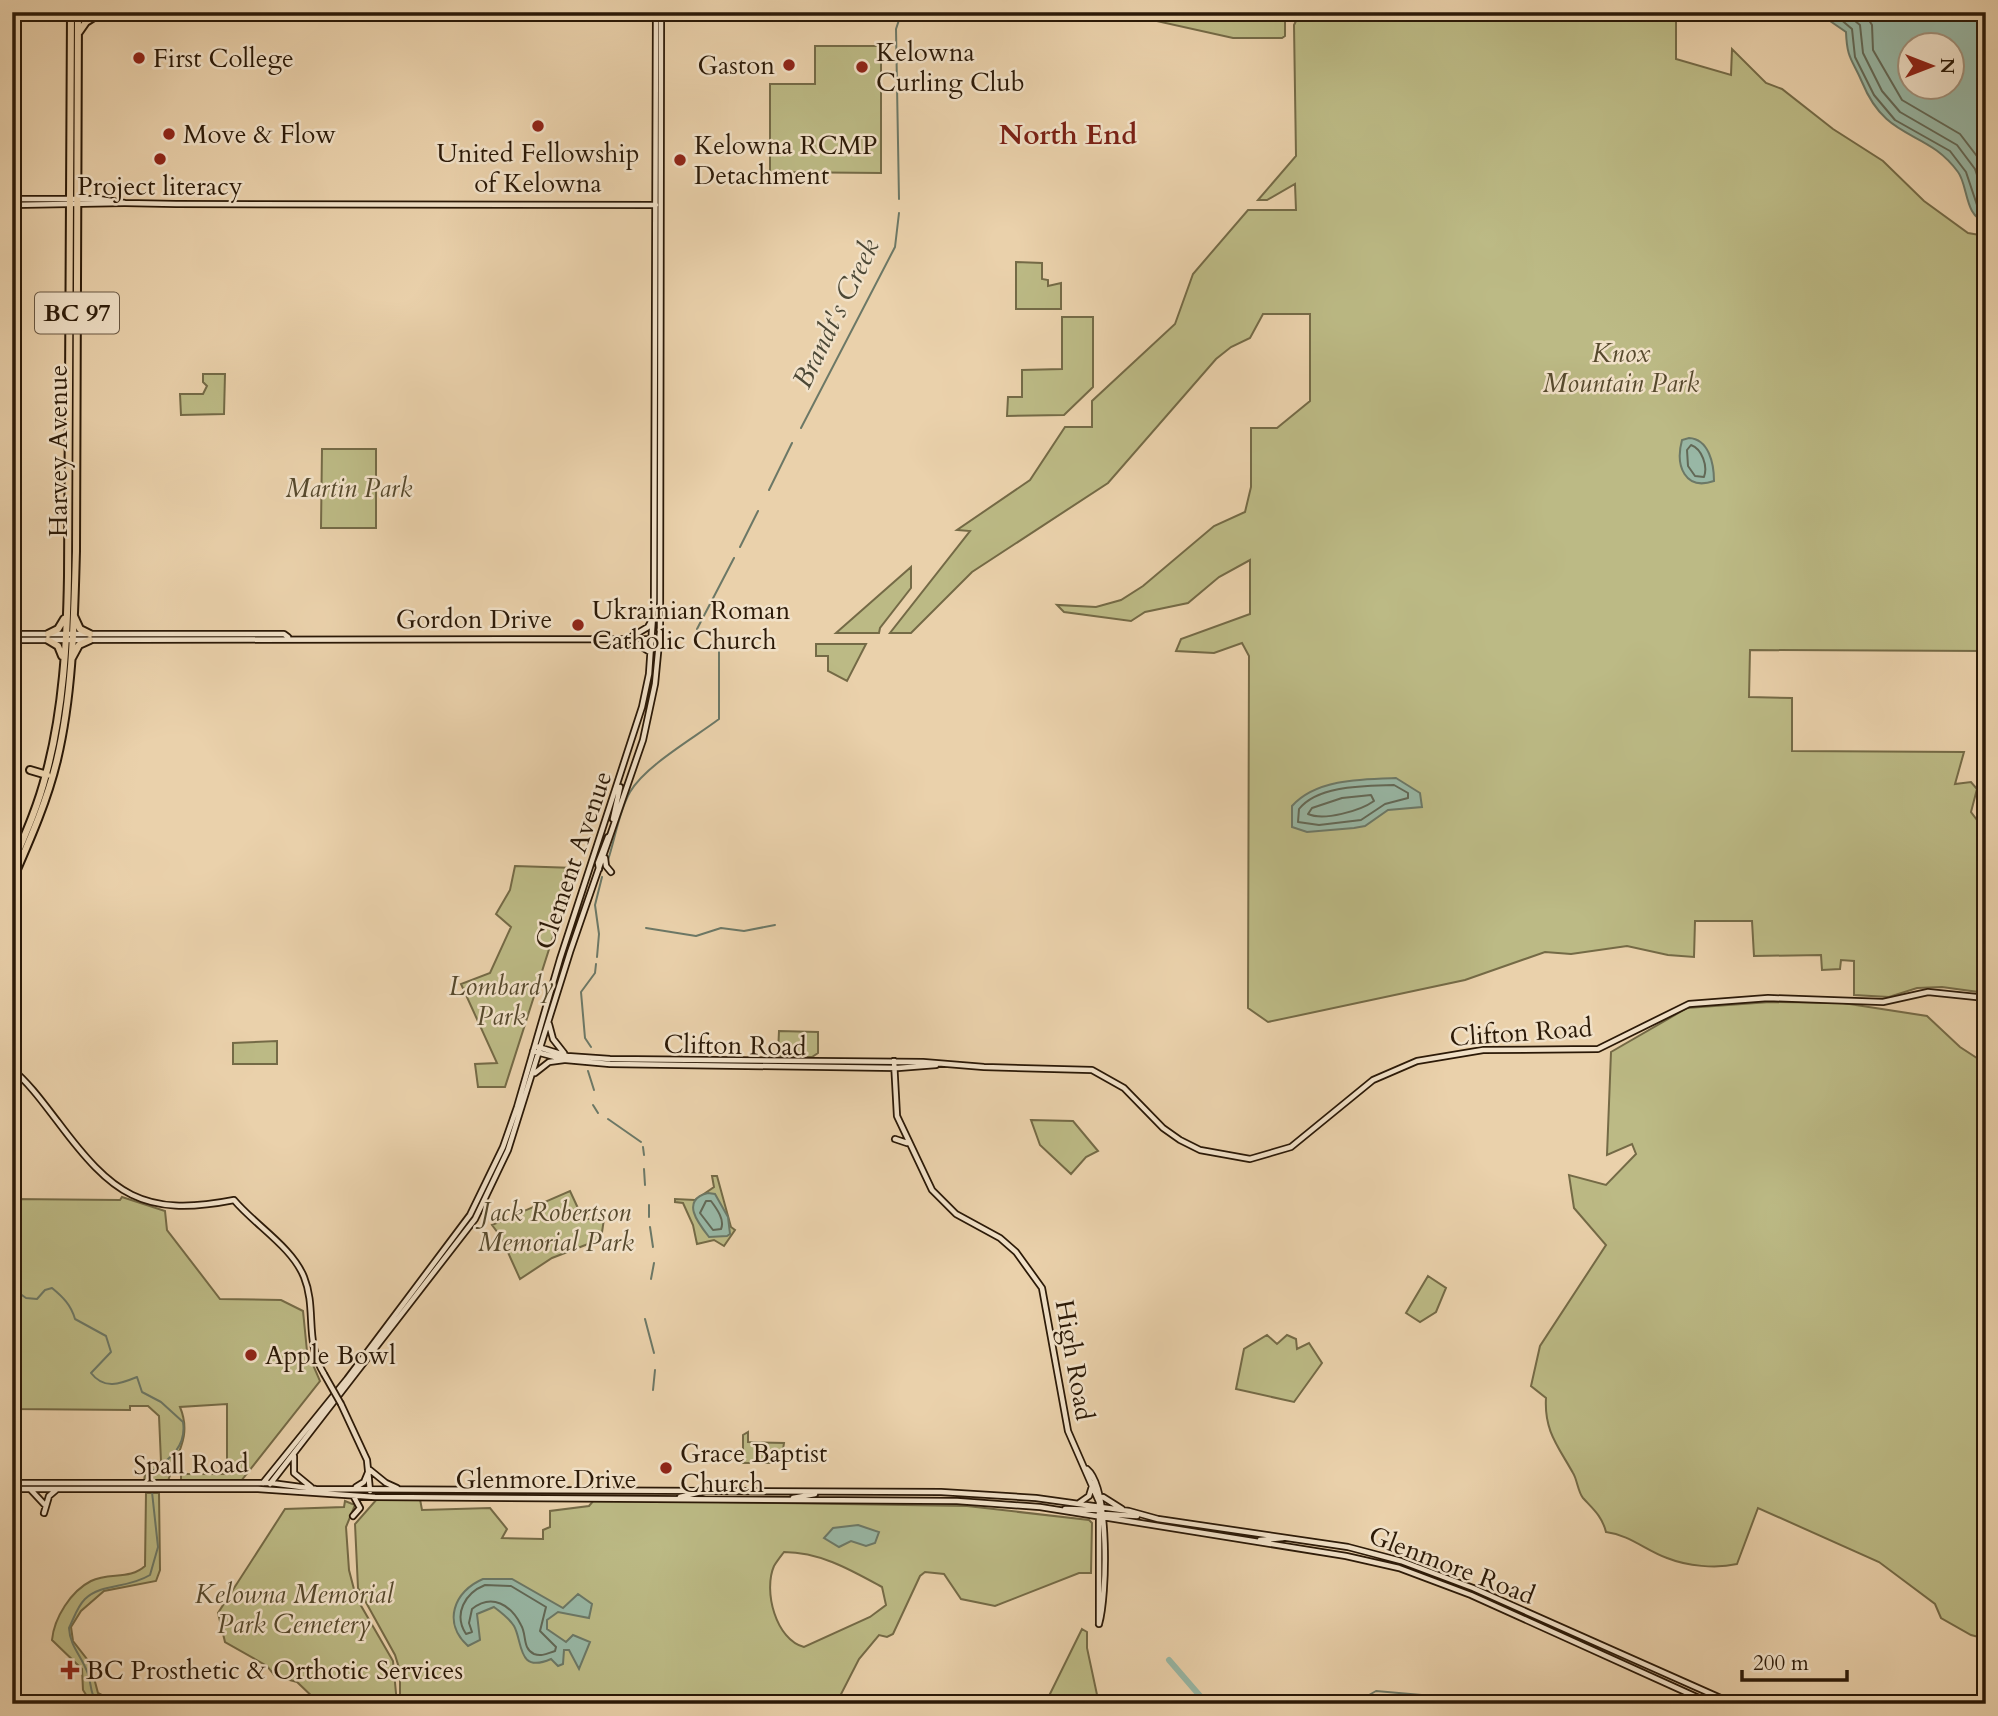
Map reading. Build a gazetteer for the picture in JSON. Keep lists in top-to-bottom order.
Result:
{
  "streets": {
    "highway": ["BC 97", "Harvey Avenue"],
    "main road": [
      "Gordon Drive",
      "Clement Avenue",
      "Clifton Road",
      "High Road",
      "Spall Road",
      "Glenmore Drive",
      "Glenmore Road"
    ]
  },
  "crossings": [
    ["Harvey Avenue", "Gordon Drive"],
    ["Gordon Drive", "Clement Avenue"],
    ["Clement Avenue", "Clifton Road"],
    ["Clement Avenue", "Spall Road"],
    ["Clifton Road", "High Road"],
    ["High Road", "Glenmore Drive"],
    ["High Road", "Glenmore Road"],
    ["Spall Road", "Glenmore Drive"],
    ["Glenmore Drive", "Glenmore Road"]
  ],
  "districts": ["North End"],
  "water": ["Brandt's Creek"],
  "parks": [
    "Knox Mountain Park",
    "Martin Park",
    "Lombardy Park",
    "Jack Robertson Memorial Park",
    "Kelowna Memorial Park Cemetery"
  ],
  "places": {
    "other": [
      "First College",
      "Gaston",
      "Kelowna Curling Club",
      "United Fellowship of Kelowna",
      "Move & Flow",
      "Project literacy",
      "Kelowna RCMP Detachment",
      "Ukrainian Roman Catholic Church",
      "Apple Bowl",
      "Grace Baptist Church"
    ],
    "health": ["BC Prosthetic & Orthotic Services"]
  },
  "scale_bar": "200 m",
  "north": "right"
}
